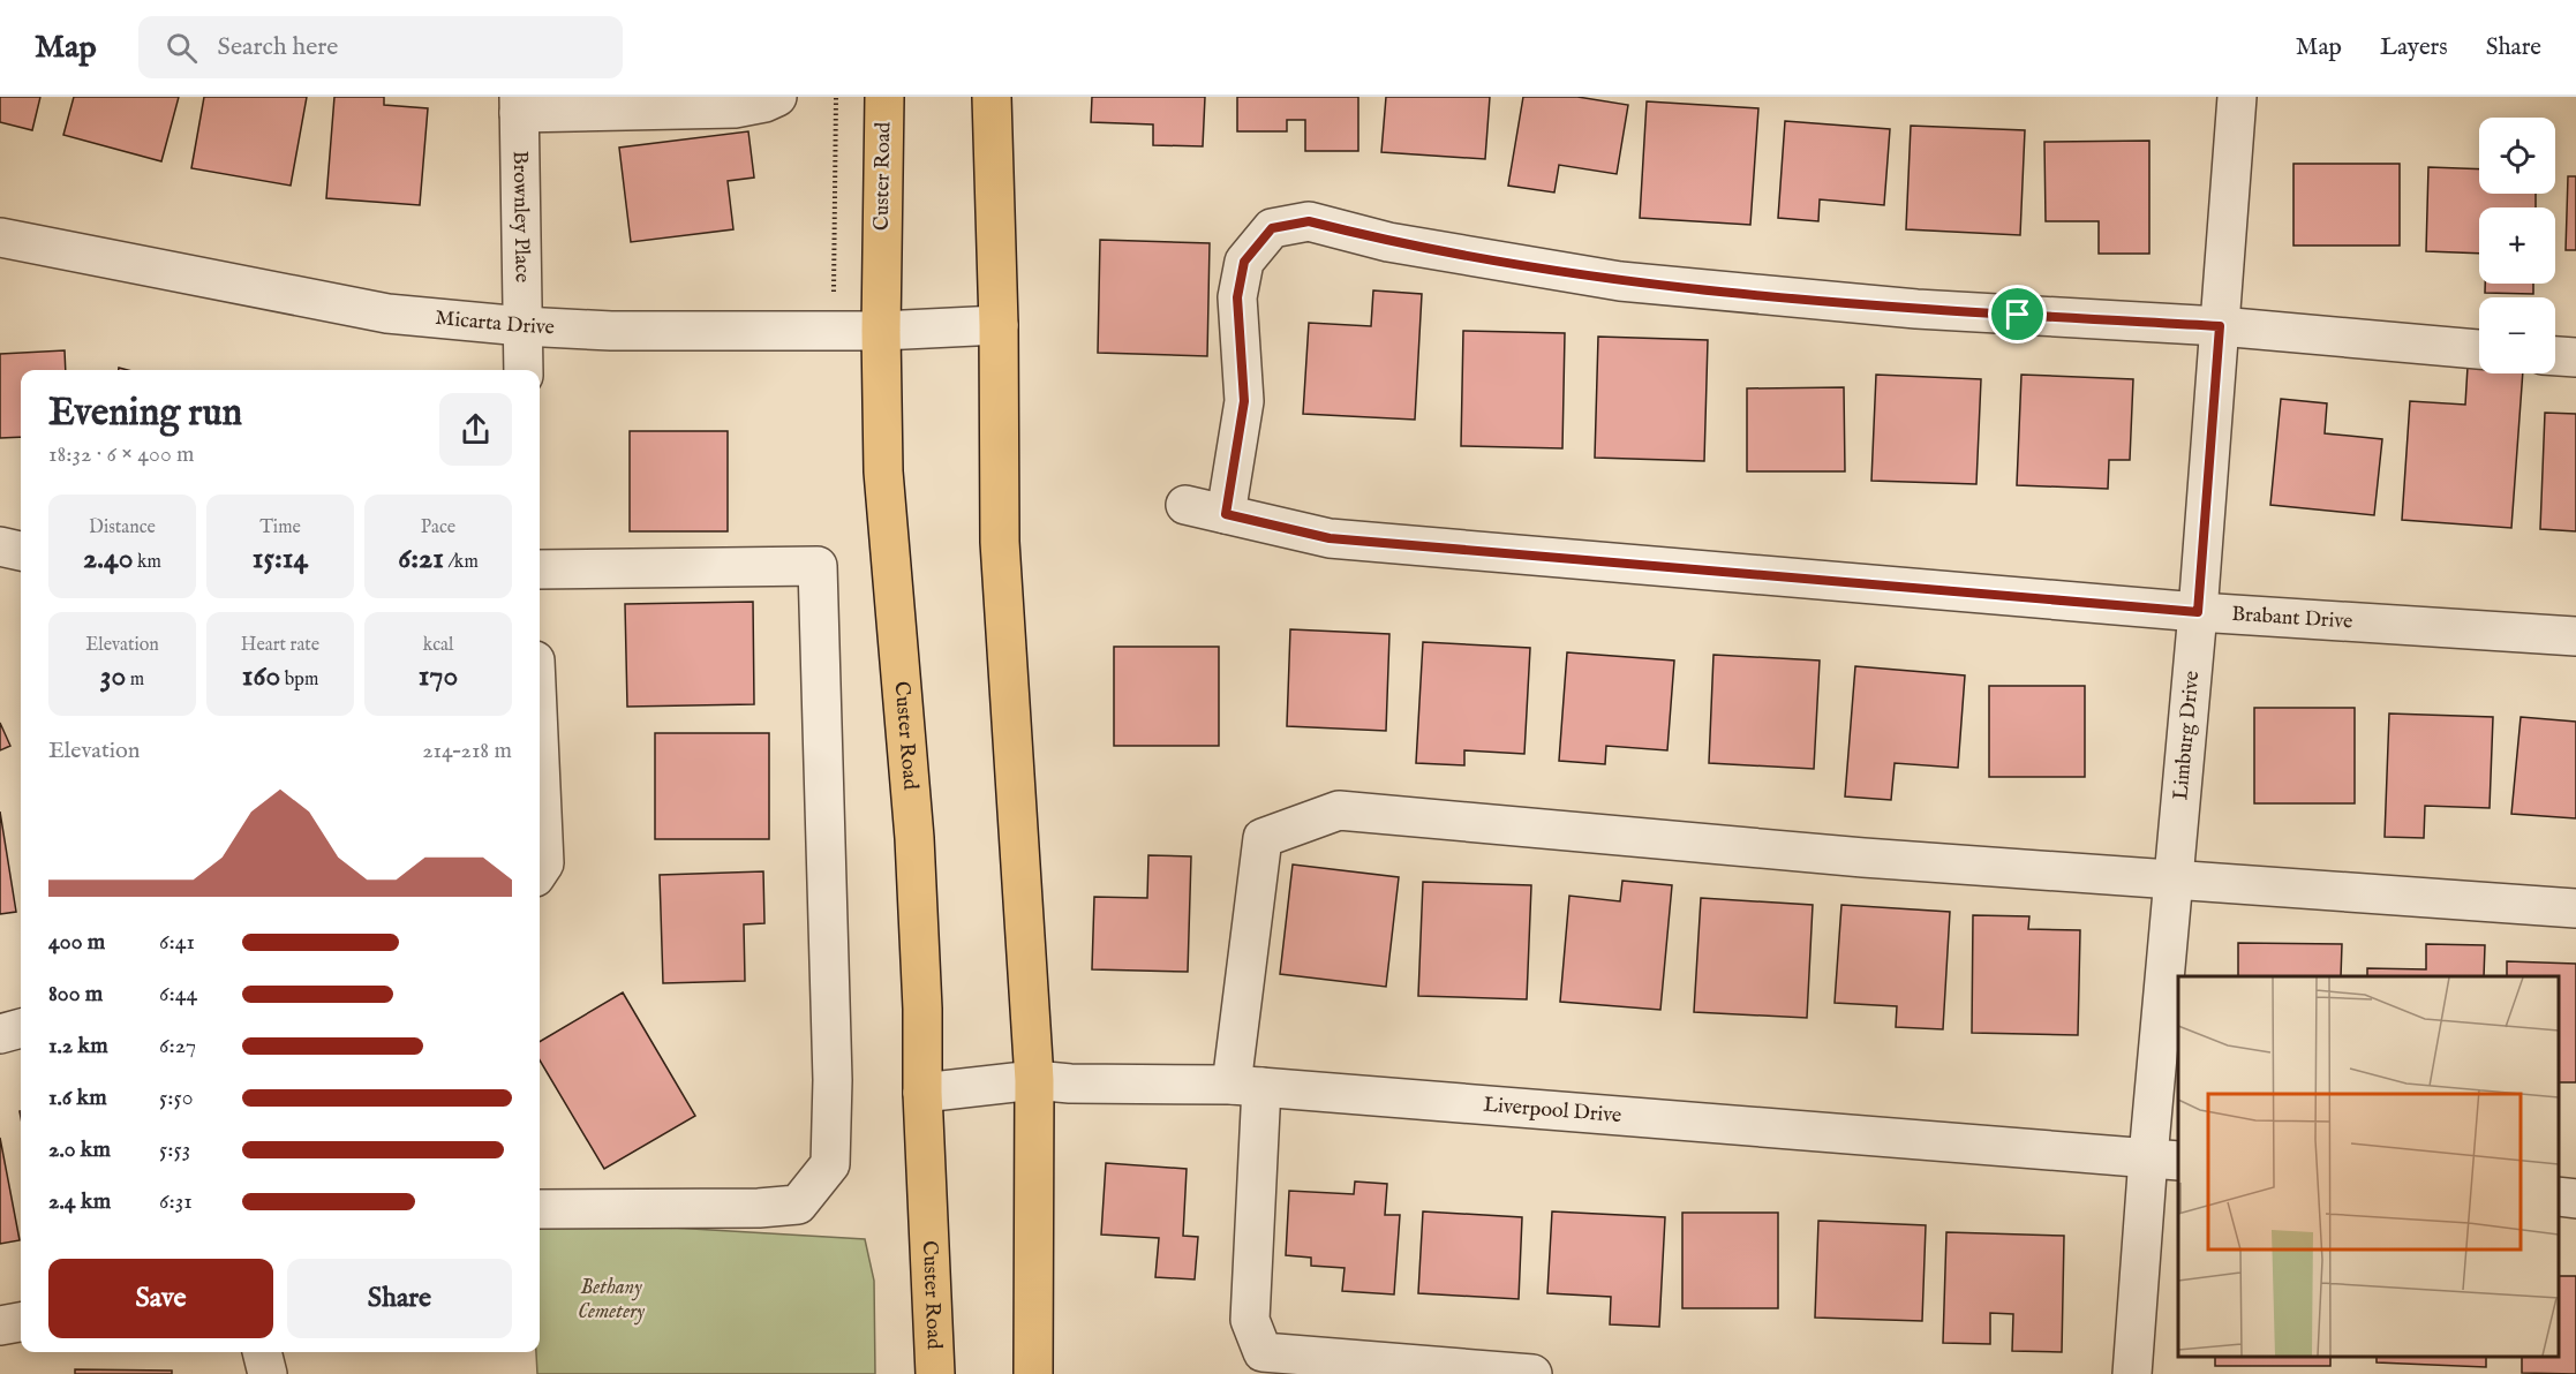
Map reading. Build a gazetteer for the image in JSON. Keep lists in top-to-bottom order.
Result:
{
  "streets": {
    "main road": ["Custer Road"],
    "street": [
      "Brownley Place",
      "Micarta Drive",
      "Brabant Drive",
      "Limburg Drive",
      "Liverpool Drive"
    ]
  },
  "crossings": [
    ["Custer Road", "Micarta Drive"],
    ["Custer Road", "Liverpool Drive"],
    ["Brownley Place", "Micarta Drive"],
    ["Brabant Drive", "Limburg Drive"],
    ["Limburg Drive", "Liverpool Drive"]
  ],
  "parks": ["Bethany Cemetery"],
  "page": {
    "header": "Map",
    "search": "Search here",
    "nav": ["Map", "Layers", "Share"],
    "map_buttons": ["+", "−"],
    "heading": ["Evening run", "18:32 · 6 × 400 m"],
    "stats": [
      ["Distance", "2.40 km"],
      ["Time", "15:14"],
      ["Pace", "6:21 /km"],
      ["Elevation", "30 m"],
      ["Heart rate", "160 bpm"],
      ["kcal", "170"]
    ],
    "chart": ["Elevation", "214–218 m"],
    "list": [
      {
        "name": "400 m",
        "note": "6:41"
      },
      {
        "name": "800 m",
        "note": "6:44"
      },
      {
        "name": "1.2 km",
        "note": "6:27"
      },
      {
        "name": "1.6 km",
        "note": "5:50"
      },
      {
        "name": "2.0 km",
        "note": "5:53"
      },
      {
        "name": "2.4 km",
        "note": "6:31"
      }
    ],
    "buttons": ["Save", "Share"]
  }
}
